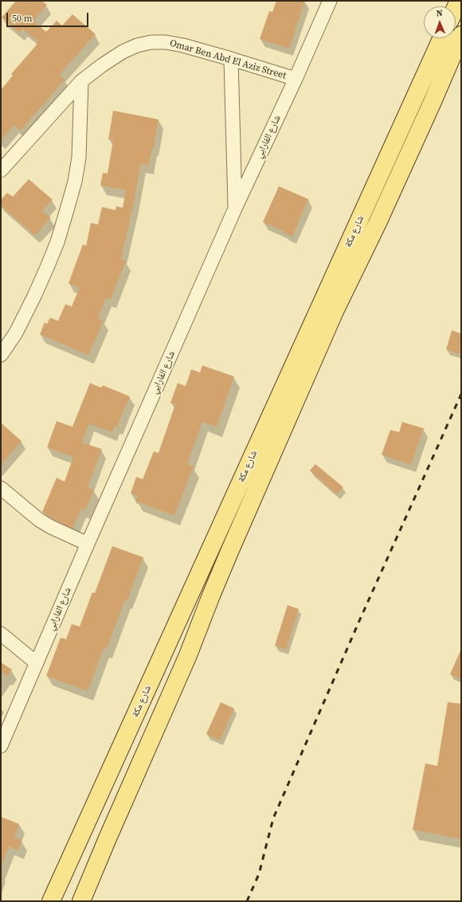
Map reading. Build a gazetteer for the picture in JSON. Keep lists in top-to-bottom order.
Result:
{
  "streets": {
    "main road": ["شارع مكة"],
    "street": ["Omar Ben Abd El Aziz Street", "شارع الفارابي"]
  },
  "crossings": [
    ["Omar Ben Abd El Aziz Street", "شارع الفارابي"]
  ],
  "scale_bar": "50 m",
  "north": "top"
}
